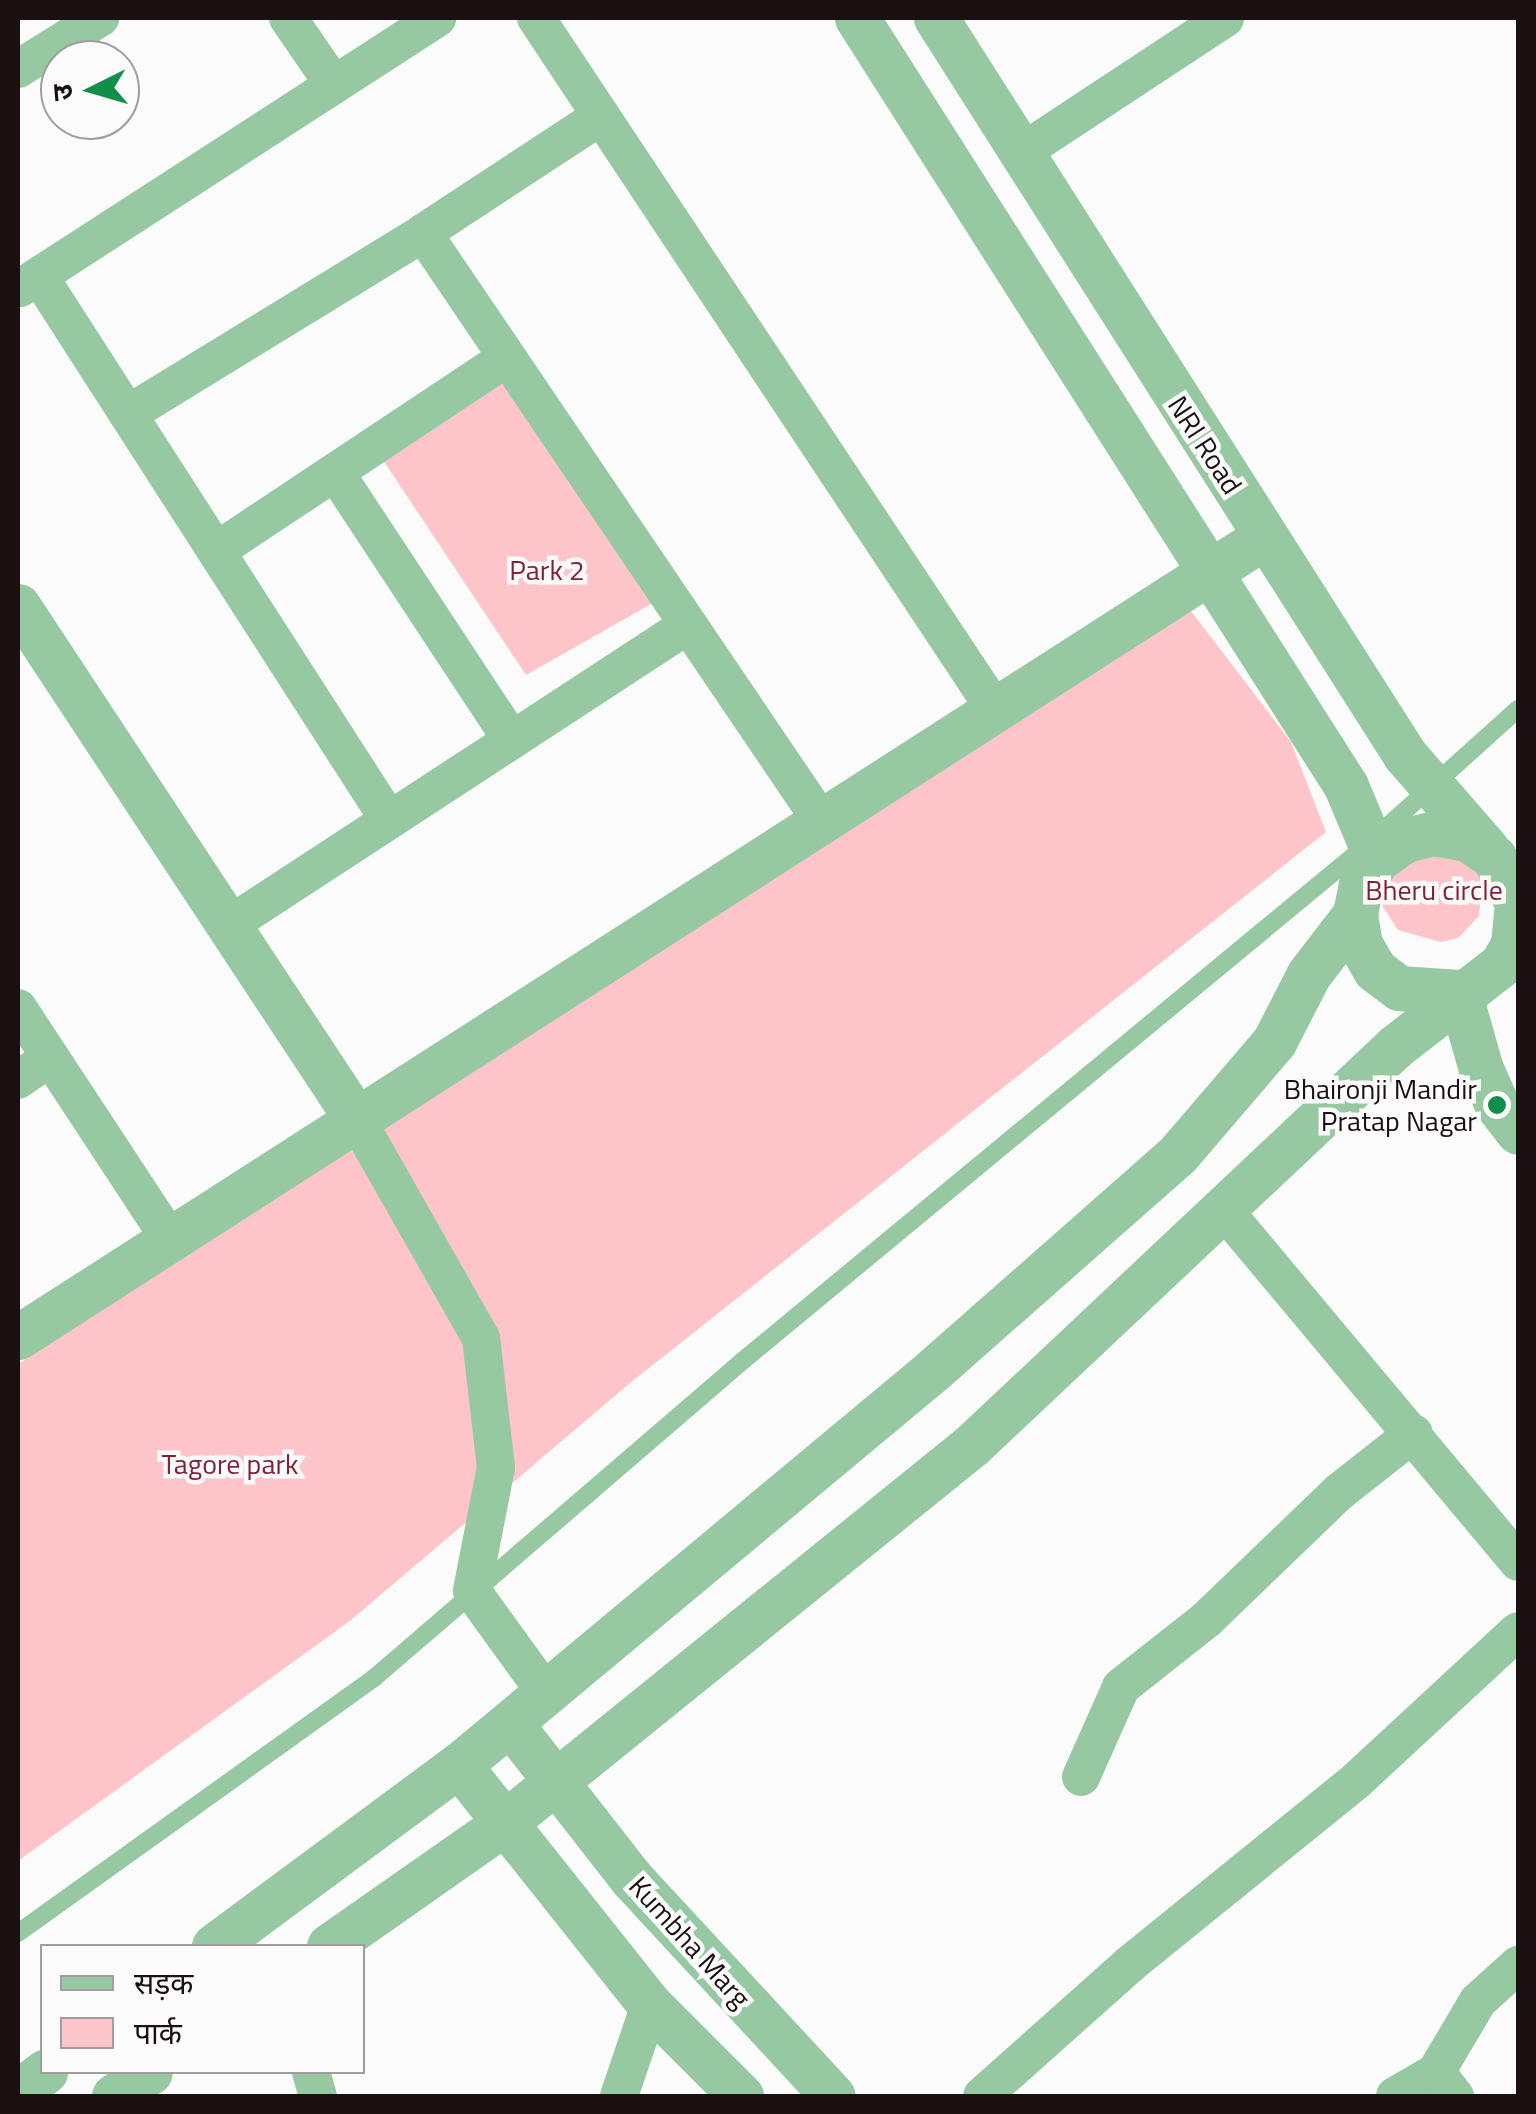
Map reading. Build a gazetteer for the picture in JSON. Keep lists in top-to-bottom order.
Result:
{
  "streets": {
    "street": ["NRI Road", "Kumbha Marg"]
  },
  "parks": ["Park 2", "Bheru circle", "Tagore park"],
  "places": ["Bhaironji Mandir Pratap Nagar"],
  "legend": ["सड़क", "पार्क"],
  "north": "left"
}
